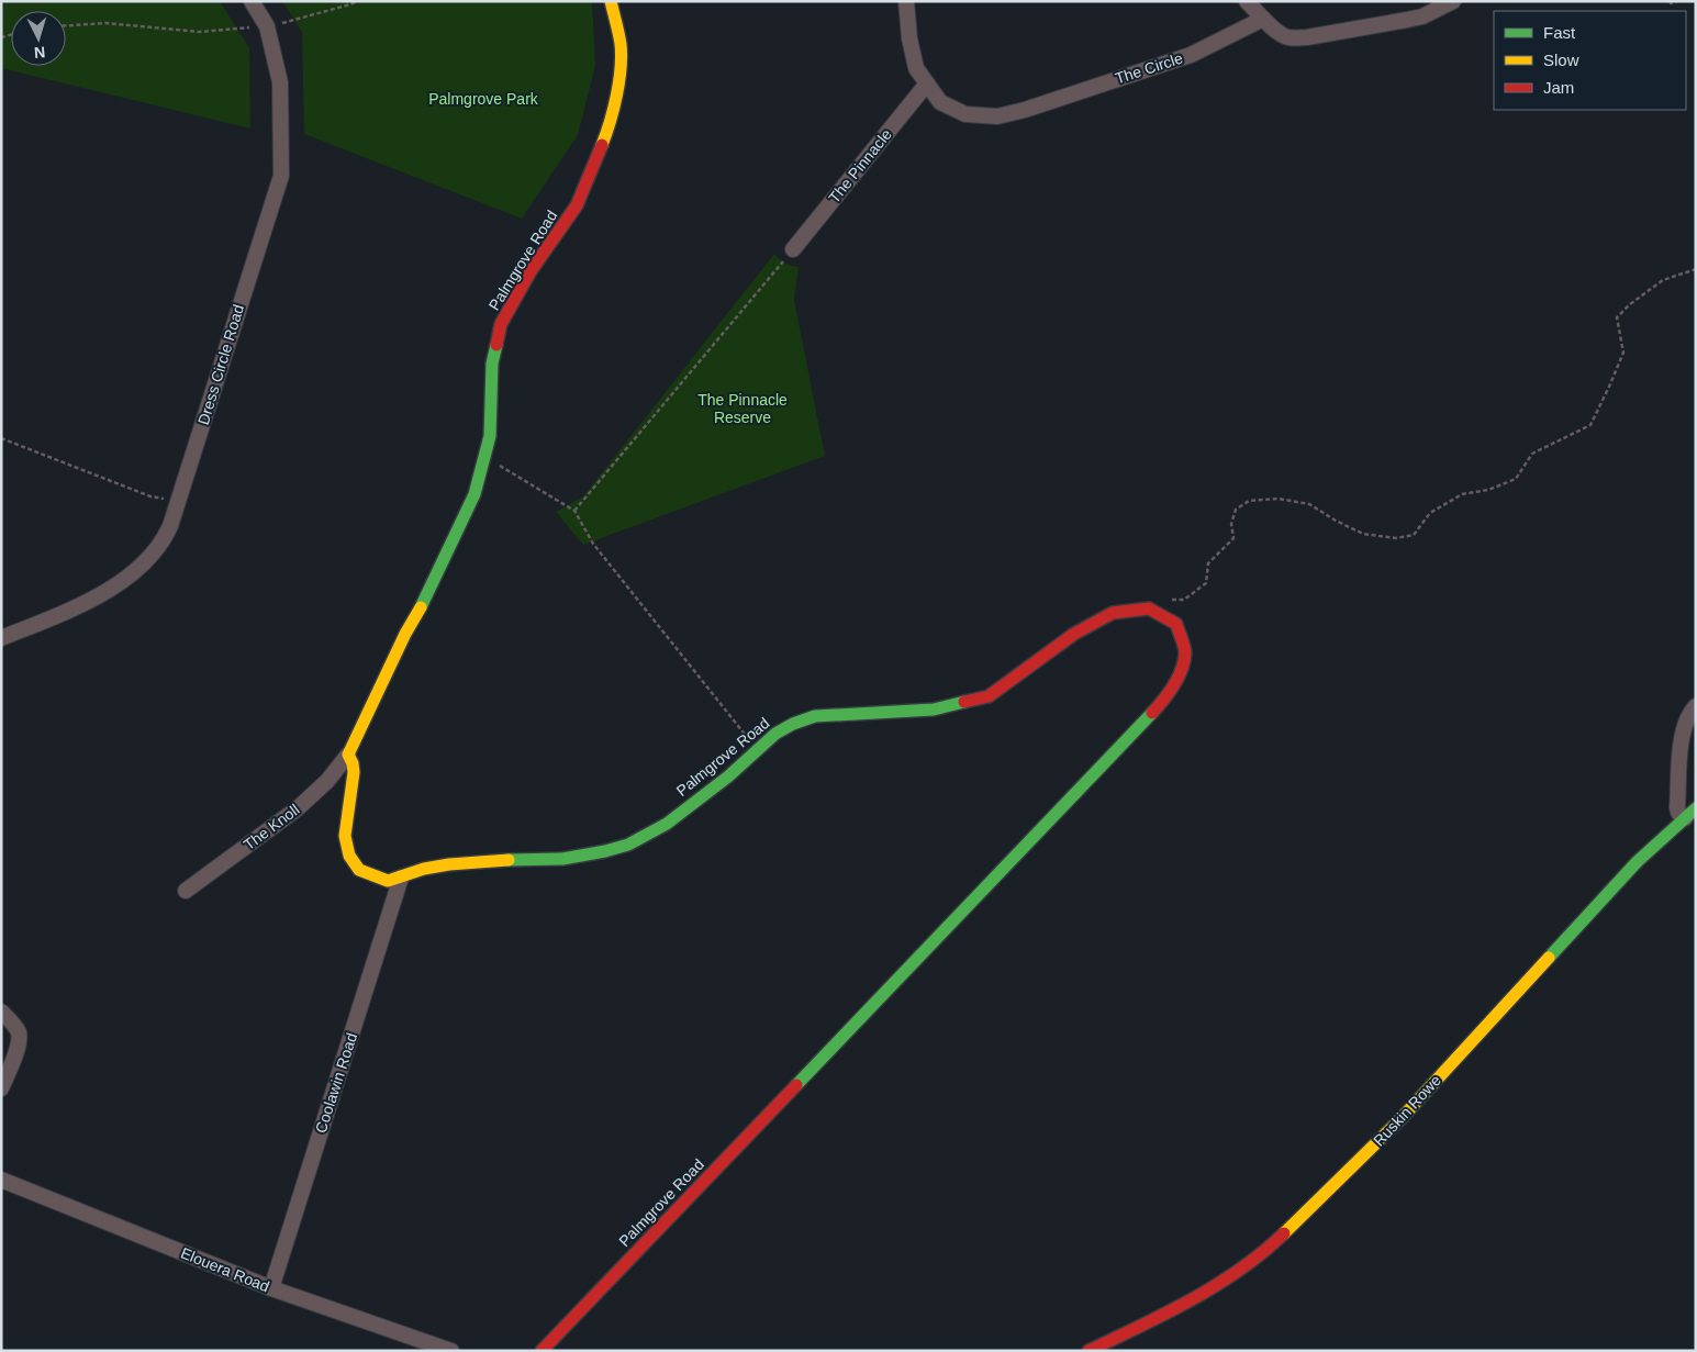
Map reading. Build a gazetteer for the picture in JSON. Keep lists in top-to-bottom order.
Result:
{
  "streets": {
    "street": [
      "The Circle",
      "The Pinnacle",
      "Palmgrove Road",
      "Dress Circle Road",
      "The Knoll",
      "Coolawin Road",
      "Ruskin Rowe",
      "Elouera Road"
    ]
  },
  "crossings": [
    ["The Circle", "The Pinnacle"],
    ["Palmgrove Road", "The Knoll"],
    ["Palmgrove Road", "Coolawin Road"],
    ["Coolawin Road", "Elouera Road"]
  ],
  "parks": ["Palmgrove Park", "The Pinnacle Reserve"],
  "legend": ["Fast", "Slow", "Jam"],
  "north": "bottom"
}
